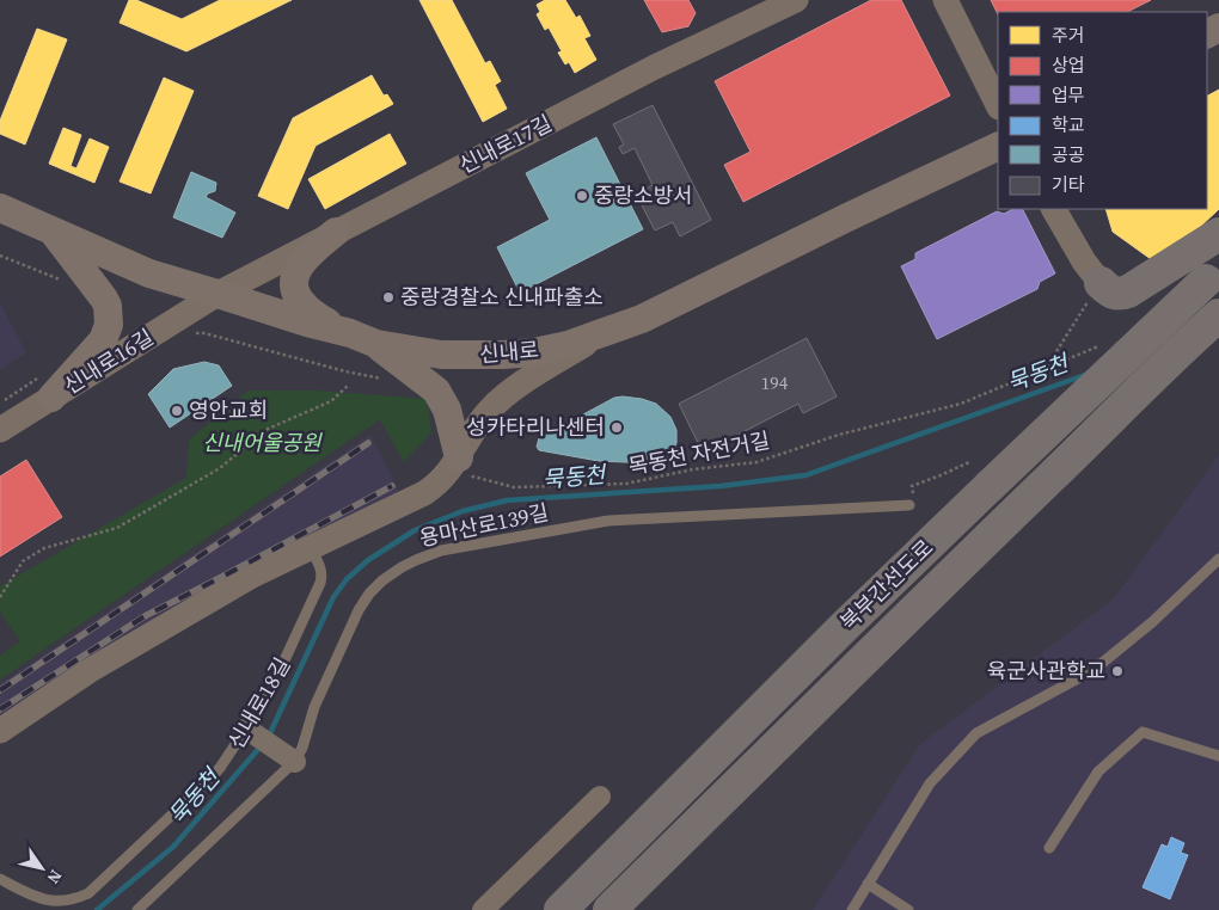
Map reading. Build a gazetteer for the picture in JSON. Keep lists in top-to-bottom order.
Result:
{
  "streets": {
    "highway": ["북부간선도로"],
    "main road": ["신내로"],
    "street": ["신내로17길", "신내로16길"],
    "lane": ["용마산로139길", "신내로18길"],
    "path": ["목동천 자전거길"]
  },
  "crossings": [
    ["신내로17길", "신내로"],
    ["신내로17길", "신내로16길"],
    ["신내로", "신내로16길"]
  ],
  "water": ["묵동천"],
  "parks": ["신내어울공원"],
  "places": [
    "중랑소방서",
    "중랑경찰소 신내파출소",
    "영안교회",
    "성카타리나센터",
    "육군사관학교"
  ],
  "house_numbers": ["194"],
  "legend": [
    "주거",
    "상업",
    "업무",
    "학교",
    "공공",
    "기타"
  ],
  "north": "bottom right"
}
